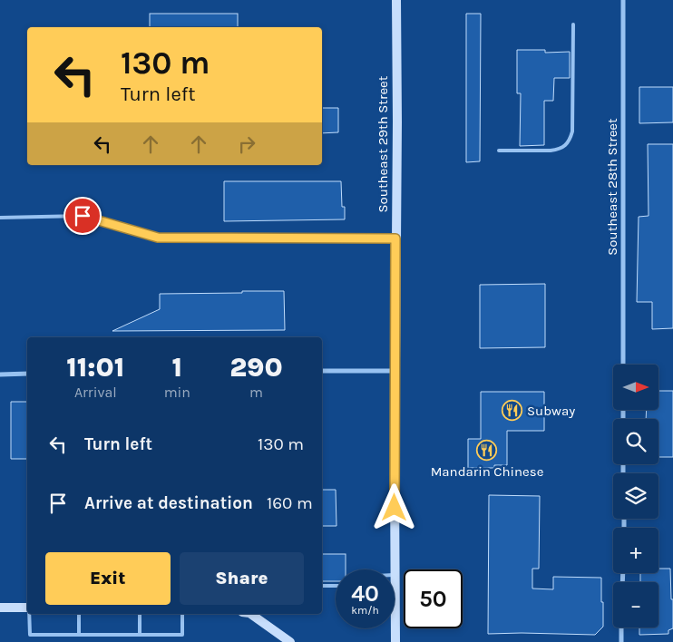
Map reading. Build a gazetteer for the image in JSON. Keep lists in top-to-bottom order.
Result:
{
  "streets": {
    "main road": ["Southeast 29th Street"],
    "street": ["Southeast 28th Street"]
  },
  "places": {
    "restaurant": ["Subway", "Mandarin Chinese"]
  },
  "north": "right",
  "page": {
    "turn": ["130 m", "Turn left"],
    "eta": [
      "11:01",
      "Arrival",
      "1",
      "min",
      "290",
      "m"
    ],
    "map_buttons": ["+", "−"],
    "list": [
      {
        "name": "Turn left",
        "value": "130 m"
      },
      {
        "name": "Arrive at destination",
        "value": "160 m"
      }
    ],
    "buttons": ["Exit", "Share"],
    "speed": "40 km/h",
    "limit": "50"
  }
}
